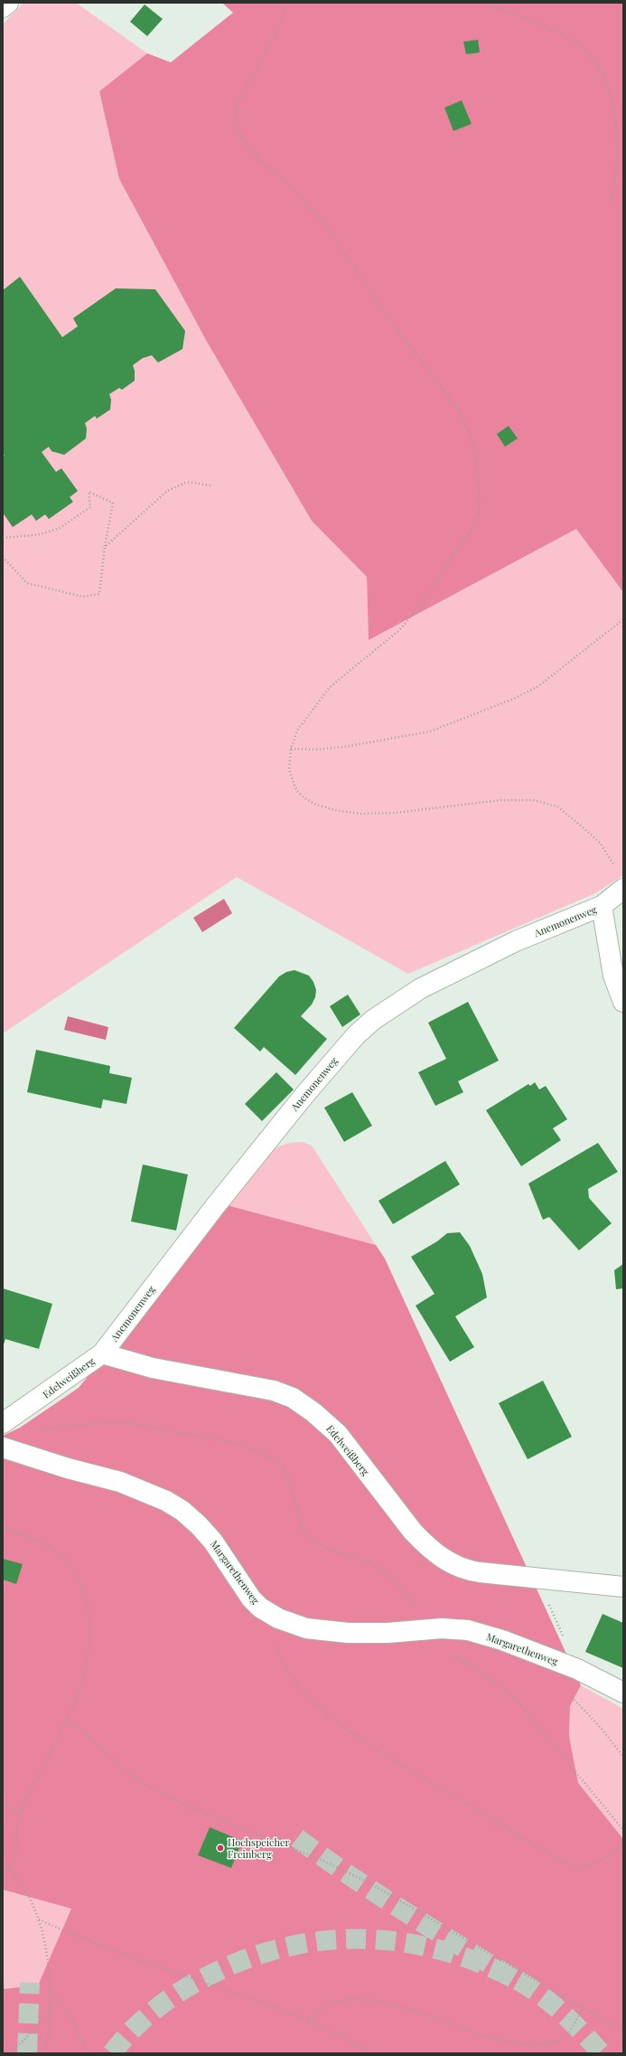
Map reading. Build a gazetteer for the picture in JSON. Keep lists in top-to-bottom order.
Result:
{
  "streets": {
    "street": ["Anemonenweg", "Edelweißberg", "Margarethenweg"]
  },
  "crossings": [
    ["Anemonenweg", "Edelweißberg"]
  ],
  "places": ["Hochspeicher Freinberg"]
}
